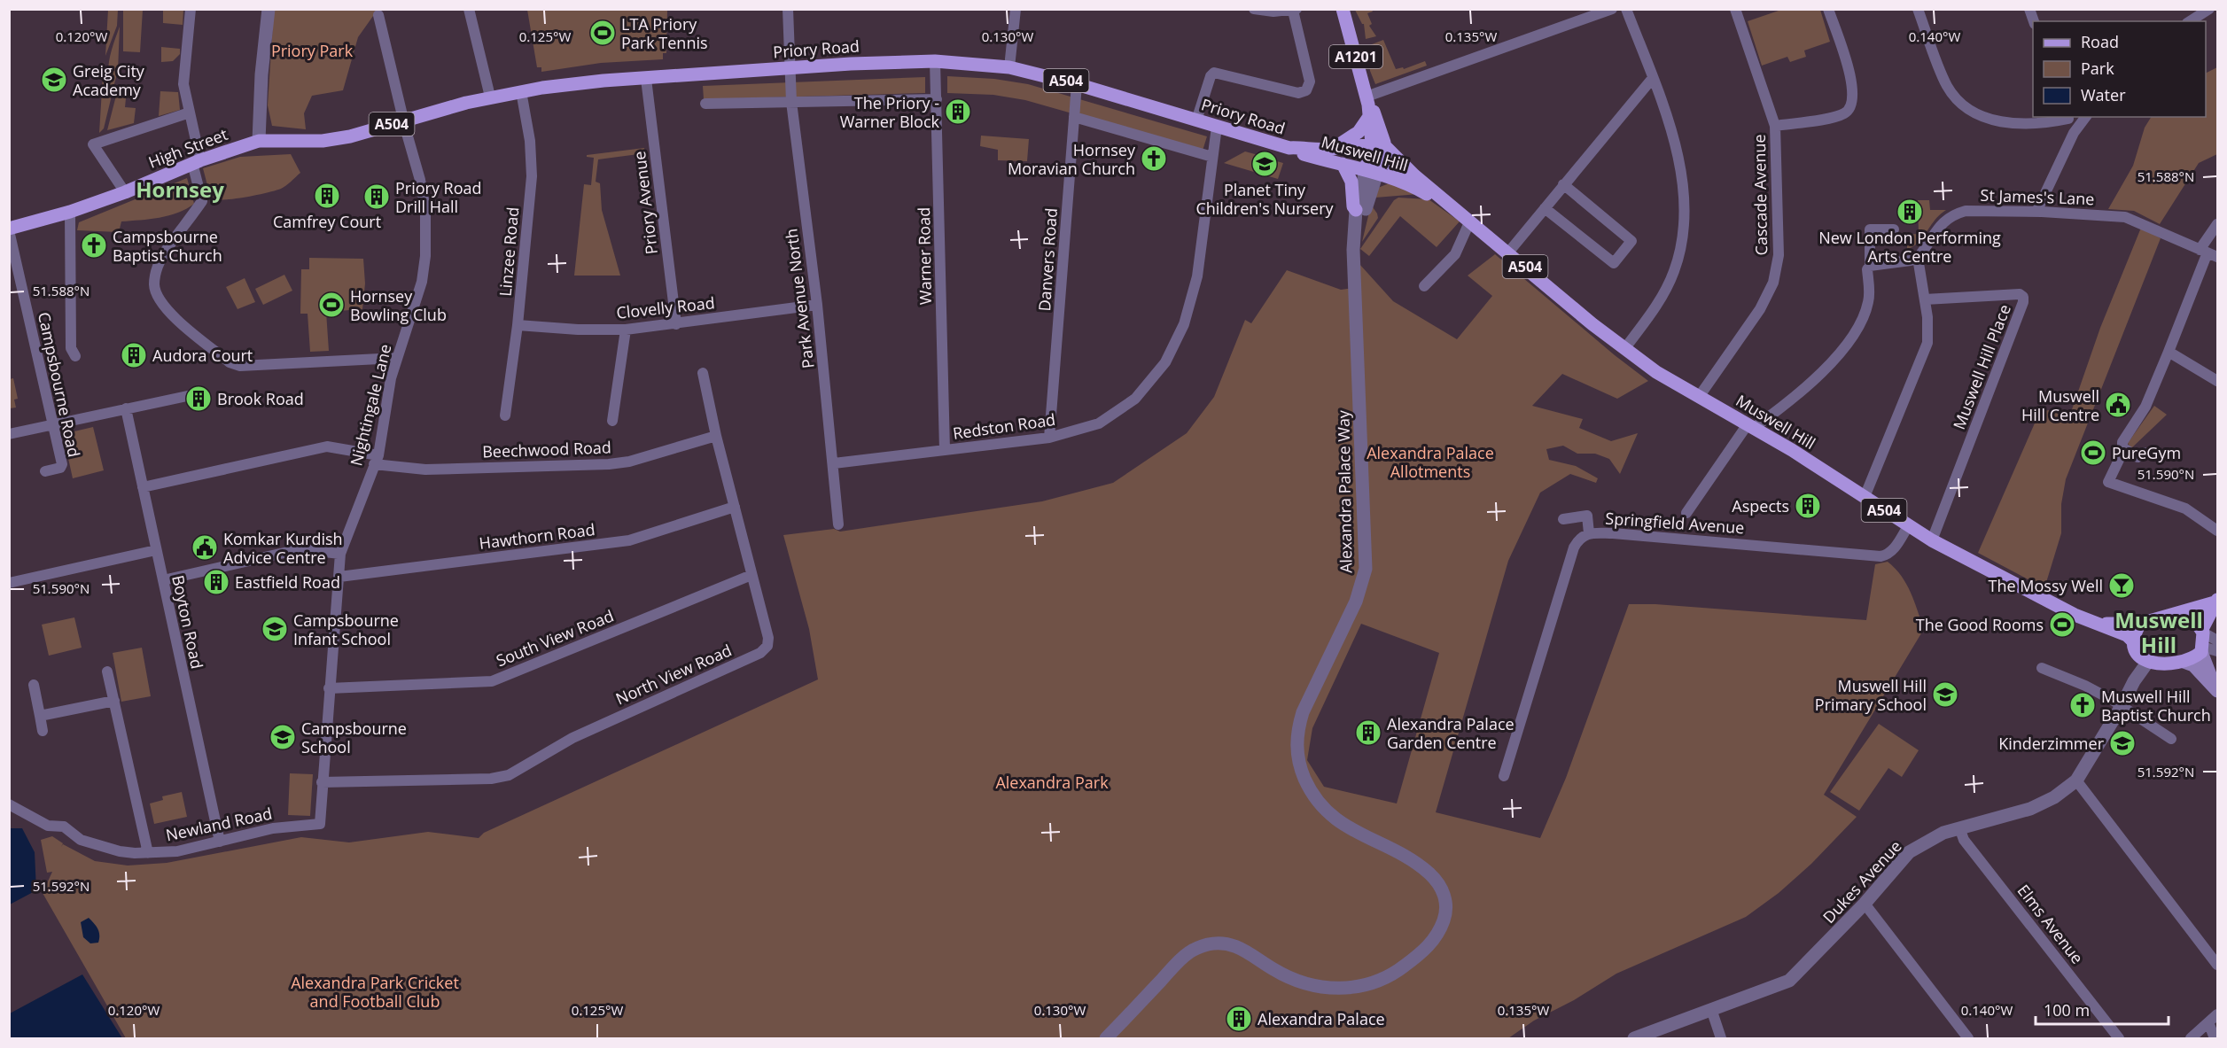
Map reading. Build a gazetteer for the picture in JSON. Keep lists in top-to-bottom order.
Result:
{
  "streets": {
    "main road": [
      "Priory Road",
      "A1201",
      "A504",
      "High Street",
      "Muswell Hill"
    ],
    "street": [
      "Cascade Avenue",
      "St James's Lane",
      "Priory Avenue",
      "Linzee Road",
      "Warner Road",
      "Danvers Road",
      "Park Avenue North",
      "Clovelly Road",
      "Muswell Hill Place",
      "Campsbourne Road",
      "Nightingale Lane",
      "Redston Road",
      "Beechwood Road",
      "Alexandra Palace Way",
      "Springfield Avenue",
      "Hawthorn Road",
      "Boyton Road",
      "South View Road",
      "North View Road",
      "Newland Road",
      "Dukes Avenue",
      "Elms Avenue"
    ]
  },
  "crossings": [
    ["Priory Road", "A1201"],
    ["Priory Road", "High Street"],
    ["Priory Road", "Muswell Hill"],
    ["Priory Road", "Priory Avenue"],
    ["Priory Road", "Linzee Road"],
    ["Priory Road", "Warner Road"],
    ["Priory Road", "Danvers Road"],
    ["Priory Road", "Park Avenue North"],
    ["Priory Road", "Nightingale Lane"],
    ["Priory Road", "Redston Road"],
    ["A1201", "Muswell Hill"],
    ["A504", "Muswell Hill"],
    ["A504", "Dukes Avenue"],
    ["High Street", "Campsbourne Road"],
    ["Muswell Hill", "Cascade Avenue"],
    ["Muswell Hill", "Muswell Hill Place"],
    ["Muswell Hill", "Alexandra Palace Way"],
    ["Muswell Hill", "Springfield Avenue"],
    ["Muswell Hill", "Dukes Avenue"],
    ["Priory Avenue", "Clovelly Road"],
    ["Linzee Road", "Clovelly Road"],
    ["Warner Road", "Redston Road"],
    ["Danvers Road", "Redston Road"],
    ["Park Avenue North", "Clovelly Road"],
    ["Park Avenue North", "Redston Road"],
    ["Nightingale Lane", "Beechwood Road"],
    ["Nightingale Lane", "Hawthorn Road"],
    ["Nightingale Lane", "South View Road"],
    ["Nightingale Lane", "North View Road"],
    ["Nightingale Lane", "Newland Road"],
    ["Beechwood Road", "North View Road"],
    ["Hawthorn Road", "North View Road"],
    ["Boyton Road", "Newland Road"],
    ["South View Road", "North View Road"],
    ["Dukes Avenue", "Elms Avenue"]
  ],
  "districts": ["Hornsey", "Muswell Hill"],
  "parks": [
    "Priory Park",
    "Alexandra Palace Allotments",
    "Alexandra Park",
    "Alexandra Park Cricket and Football Club"
  ],
  "places": {
    "sports": [
      "LTA Priory Park Tennis",
      "Hornsey Bowling Club",
      "PureGym",
      "The Good Rooms"
    ],
    "school or university": [
      "Greig City Academy",
      "Planet Tiny Children's Nursery",
      "Campsbourne Infant School",
      "Muswell Hill Primary School",
      "Campsbourne School",
      "Kinderzimmer"
    ],
    "building": [
      "The Priory - Warner Block",
      "Camfrey Court",
      "Priory Road Drill Hall",
      "New London Performing Arts Centre",
      "Audora Court",
      "Brook Road",
      "Aspects",
      "Eastfield Road",
      "Alexandra Palace Garden Centre",
      "Alexandra Palace"
    ],
    "church": ["Hornsey Moravian Church", "Campsbourne Baptist Church", "Muswell Hill Baptist Church"],
    "public building": ["Muswell Hill Centre", "Komkar Kurdish Advice Centre"],
    "bar": ["The Mossy Well"]
  },
  "legend": ["Road", "Park", "Water"],
  "scale_bar": "100 m",
  "coordinates": [
    "0.120°W",
    "0.125°W",
    "0.130°W",
    "0.135°W",
    "0.140°W",
    "51.588°N",
    "51.590°N",
    "51.592°N"
  ]
}
